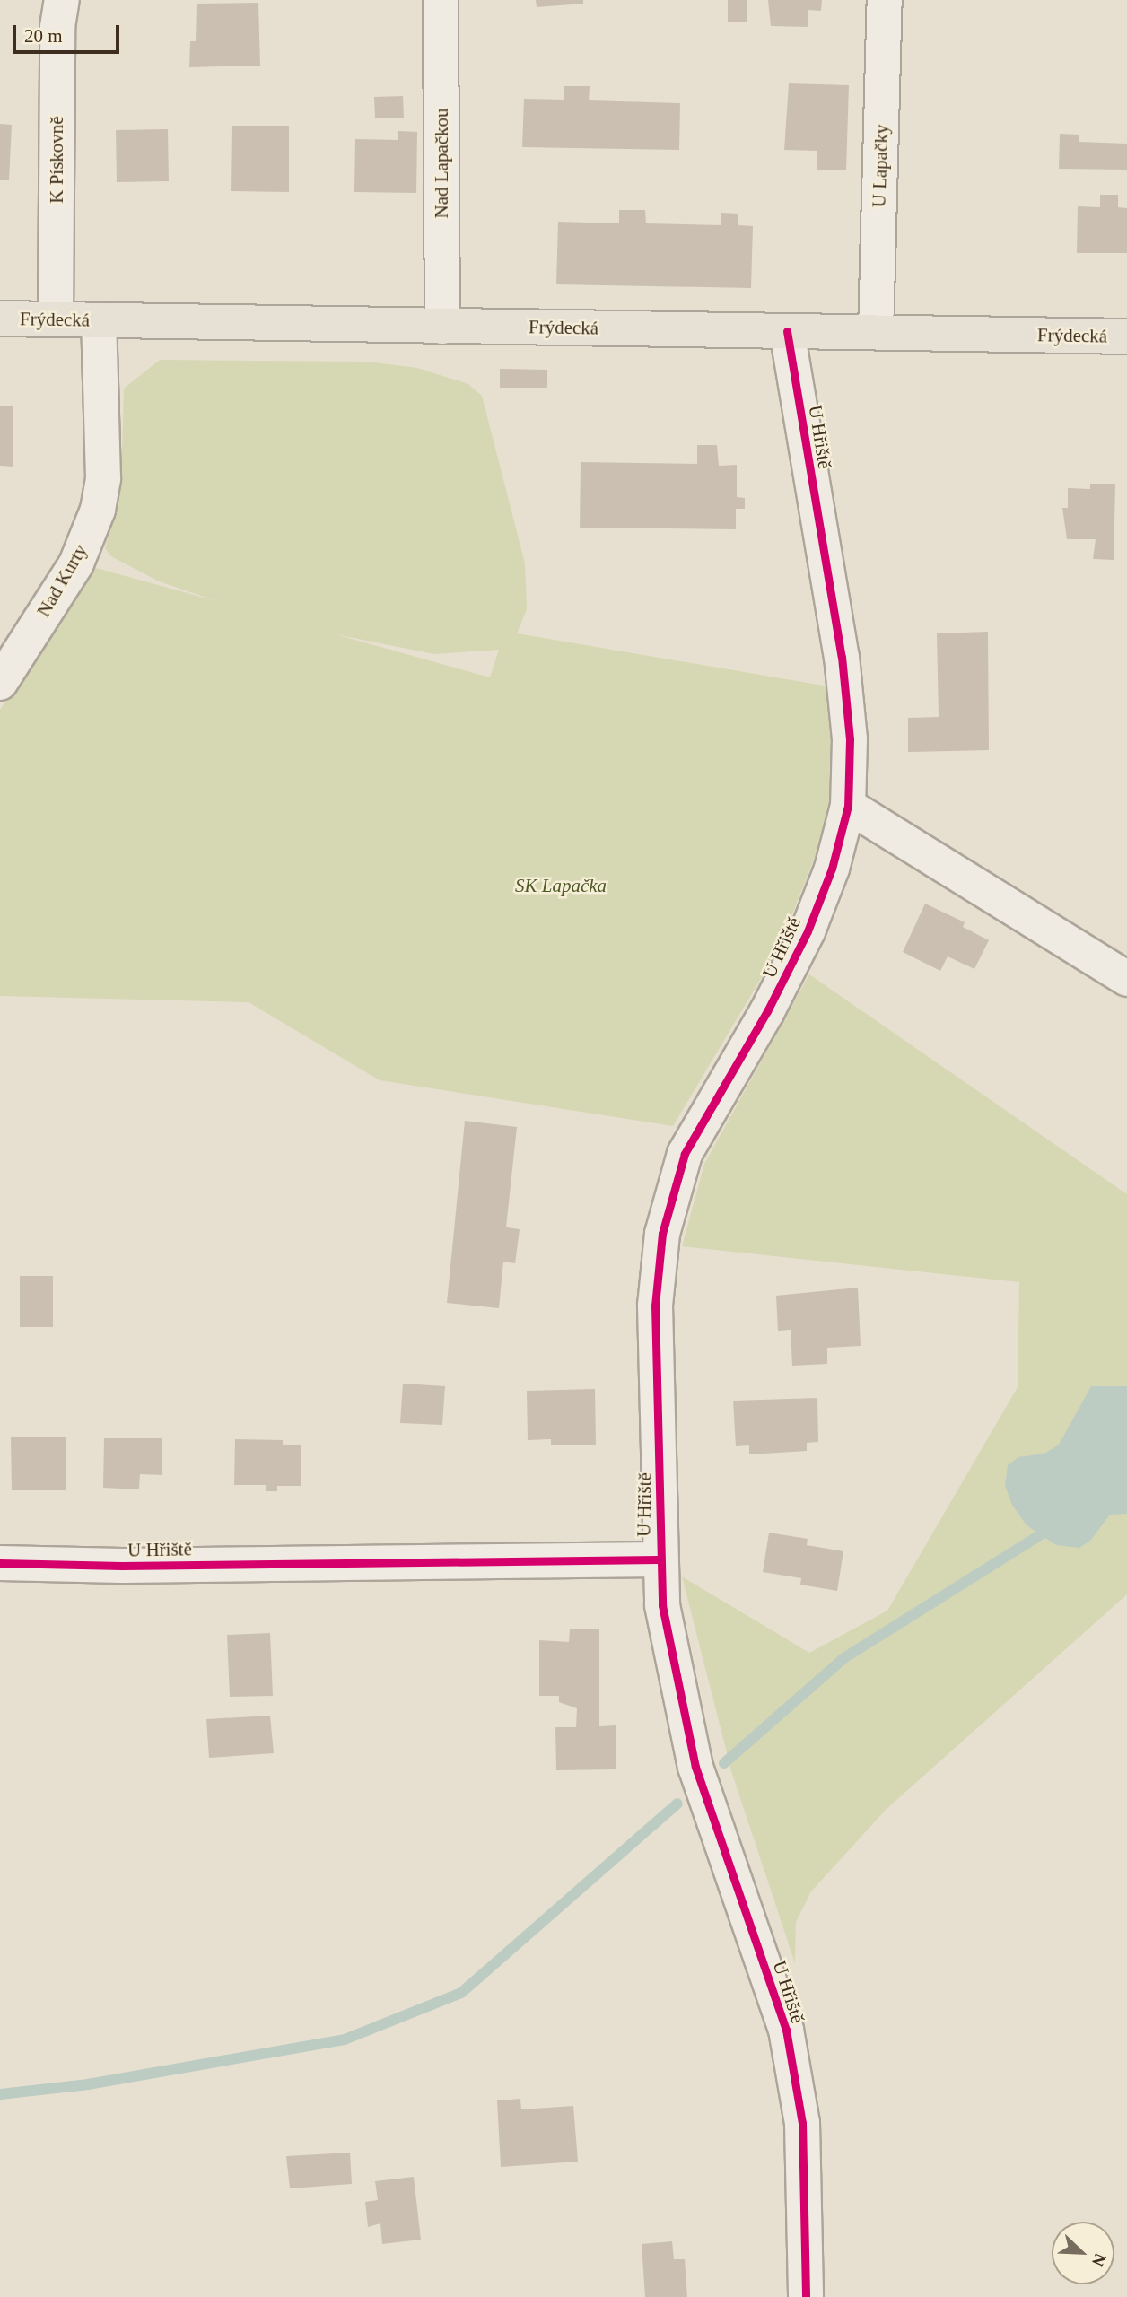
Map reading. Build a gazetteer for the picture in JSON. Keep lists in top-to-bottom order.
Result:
{
  "streets": {
    "main road": ["Frýdecká"],
    "street": [
      "K Pískovně",
      "Nad Lapačkou",
      "U Lapačky",
      "U Hřiště",
      "Nad Kurty"
    ]
  },
  "crossings": [
    ["K Pískovně", "Frýdecká"],
    ["Nad Lapačkou", "Frýdecká"],
    ["U Lapačky", "Frýdecká"],
    ["Frýdecká", "U Hřiště"],
    ["Frýdecká", "Nad Kurty"]
  ],
  "parks": ["SK Lapačka"],
  "scale_bar": "20 m",
  "north": "bottom right"
}
